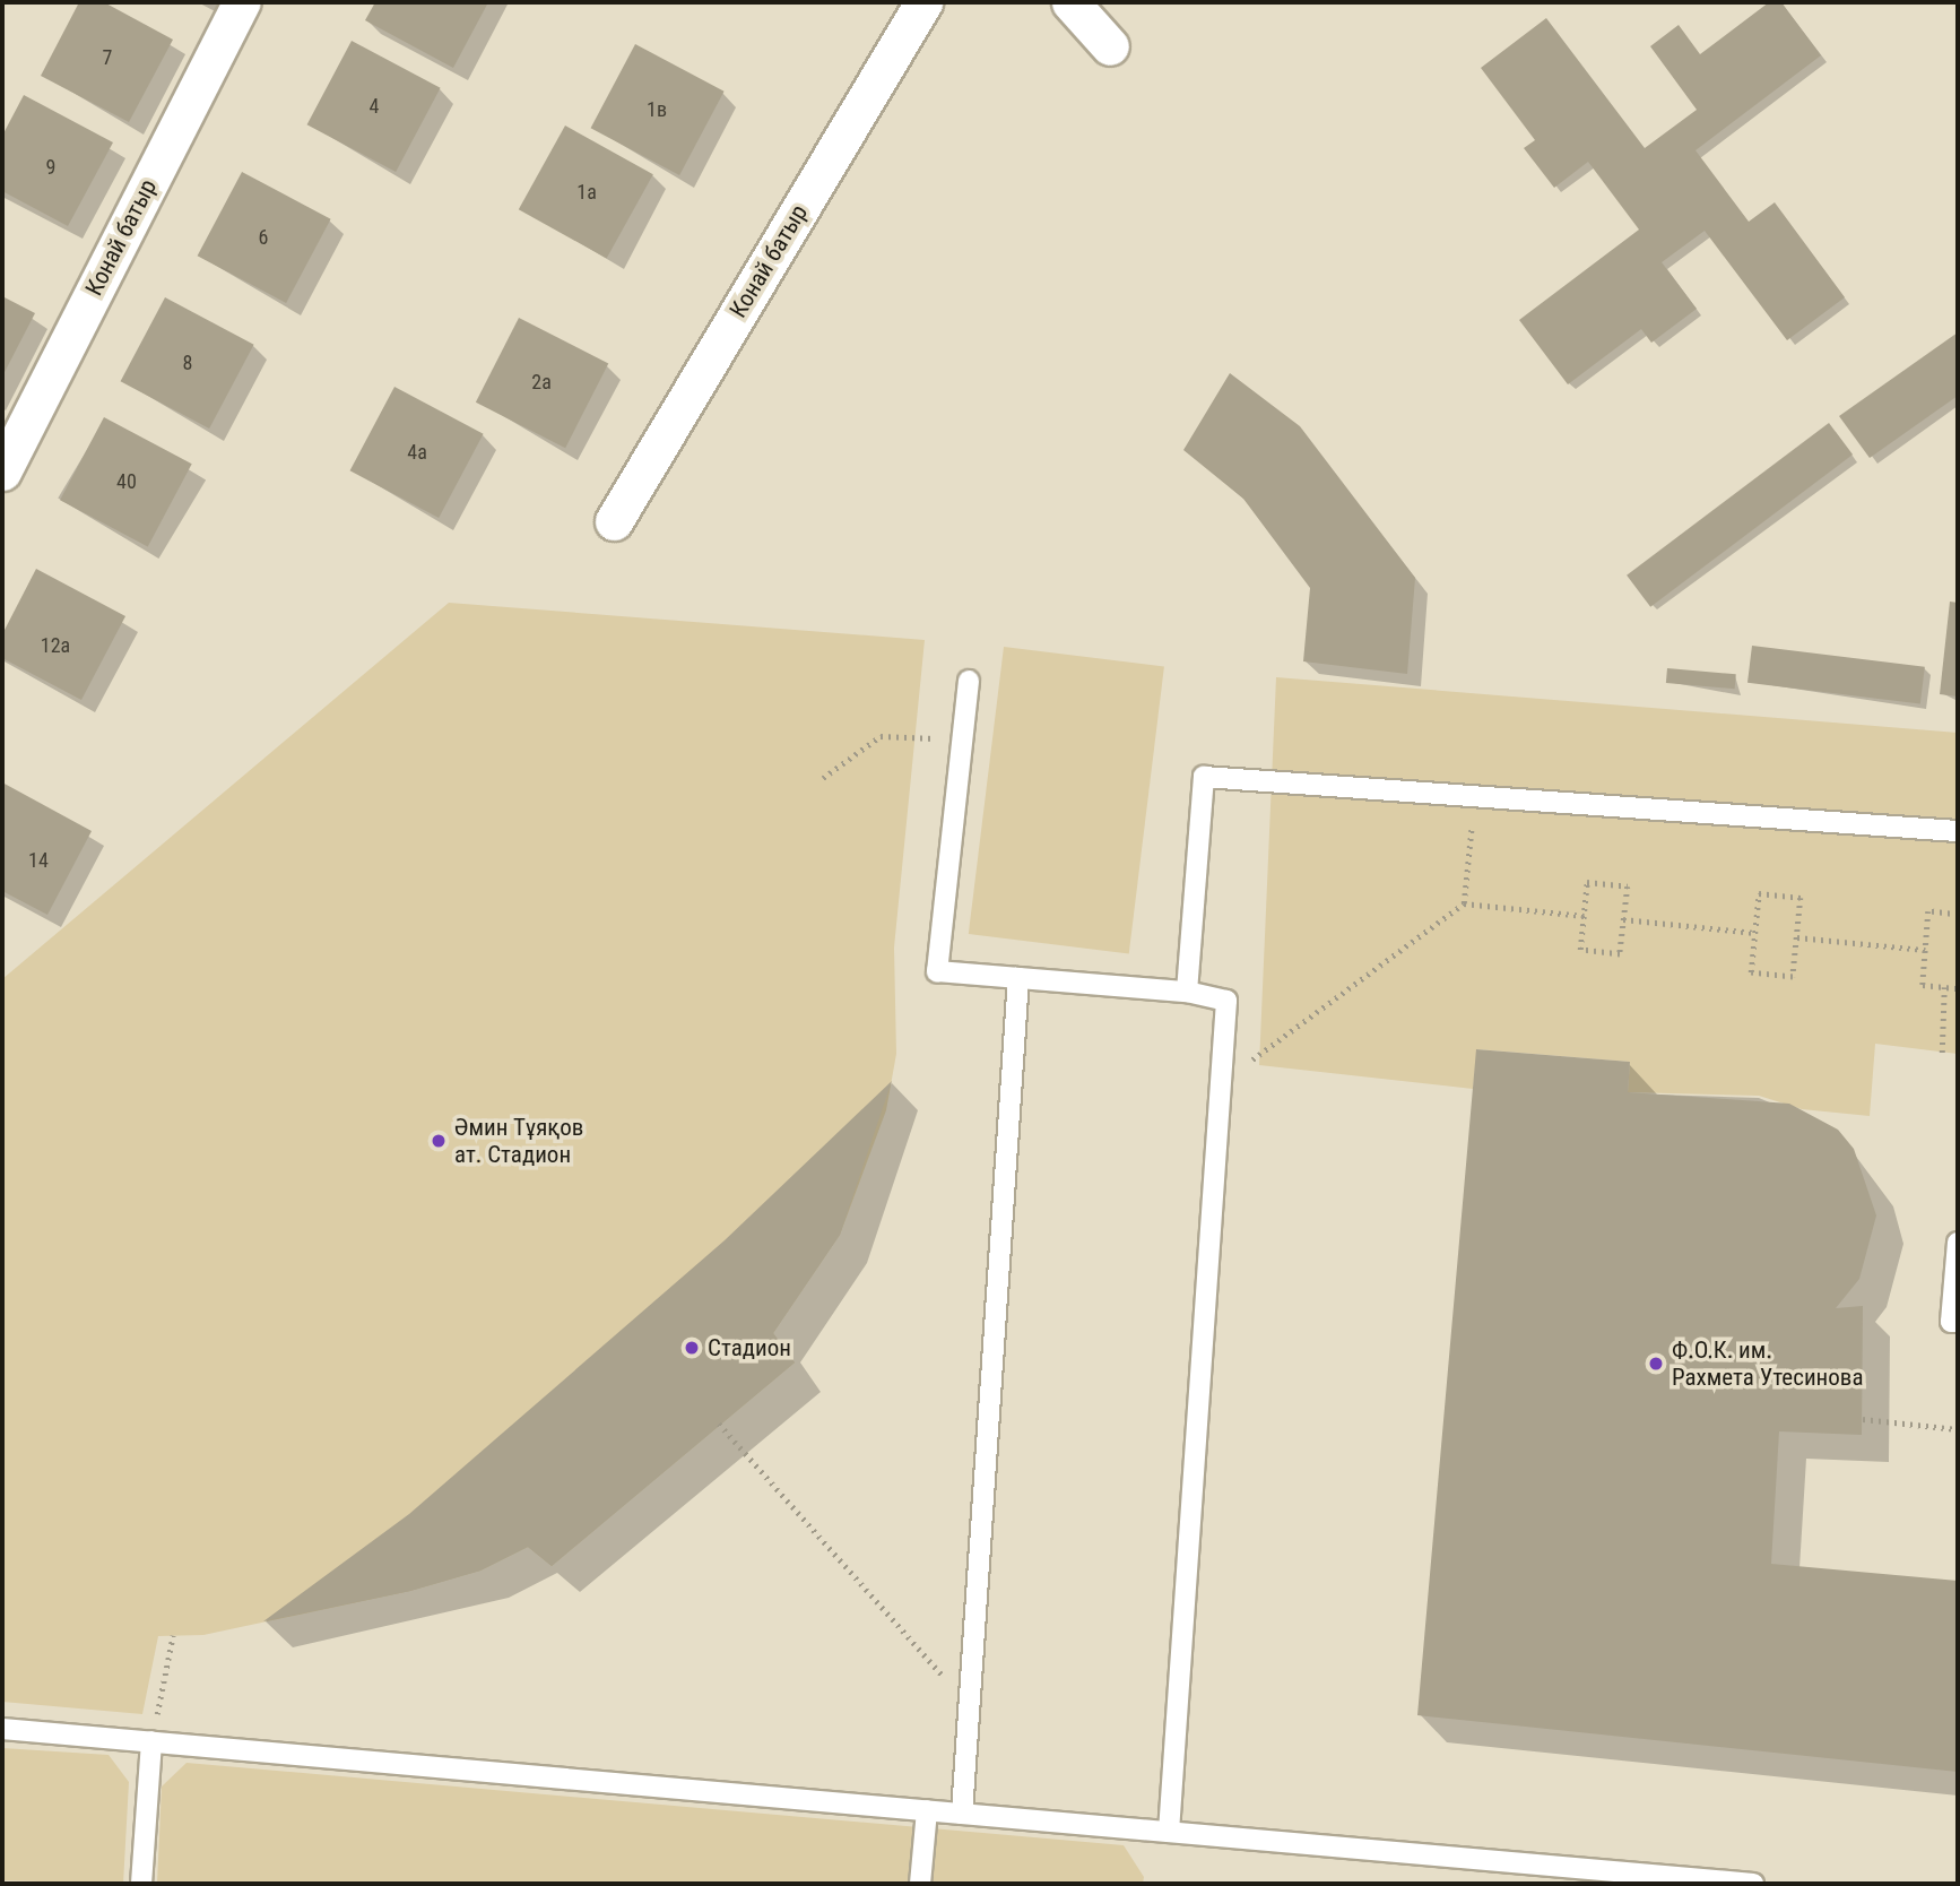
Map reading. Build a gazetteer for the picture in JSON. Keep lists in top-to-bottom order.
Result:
{
  "streets": {
    "street": ["Конай батыр"]
  },
  "places": ["Әмин Тұяқов ат. Стадион", "Стадион", "Ф.О.К. им. Рахмета Утесинова"],
  "house_numbers": [
    "7",
    "4",
    "1в",
    "9",
    "1а",
    "6",
    "8",
    "2а",
    "4а",
    "40",
    "12а",
    "14"
  ]
}
